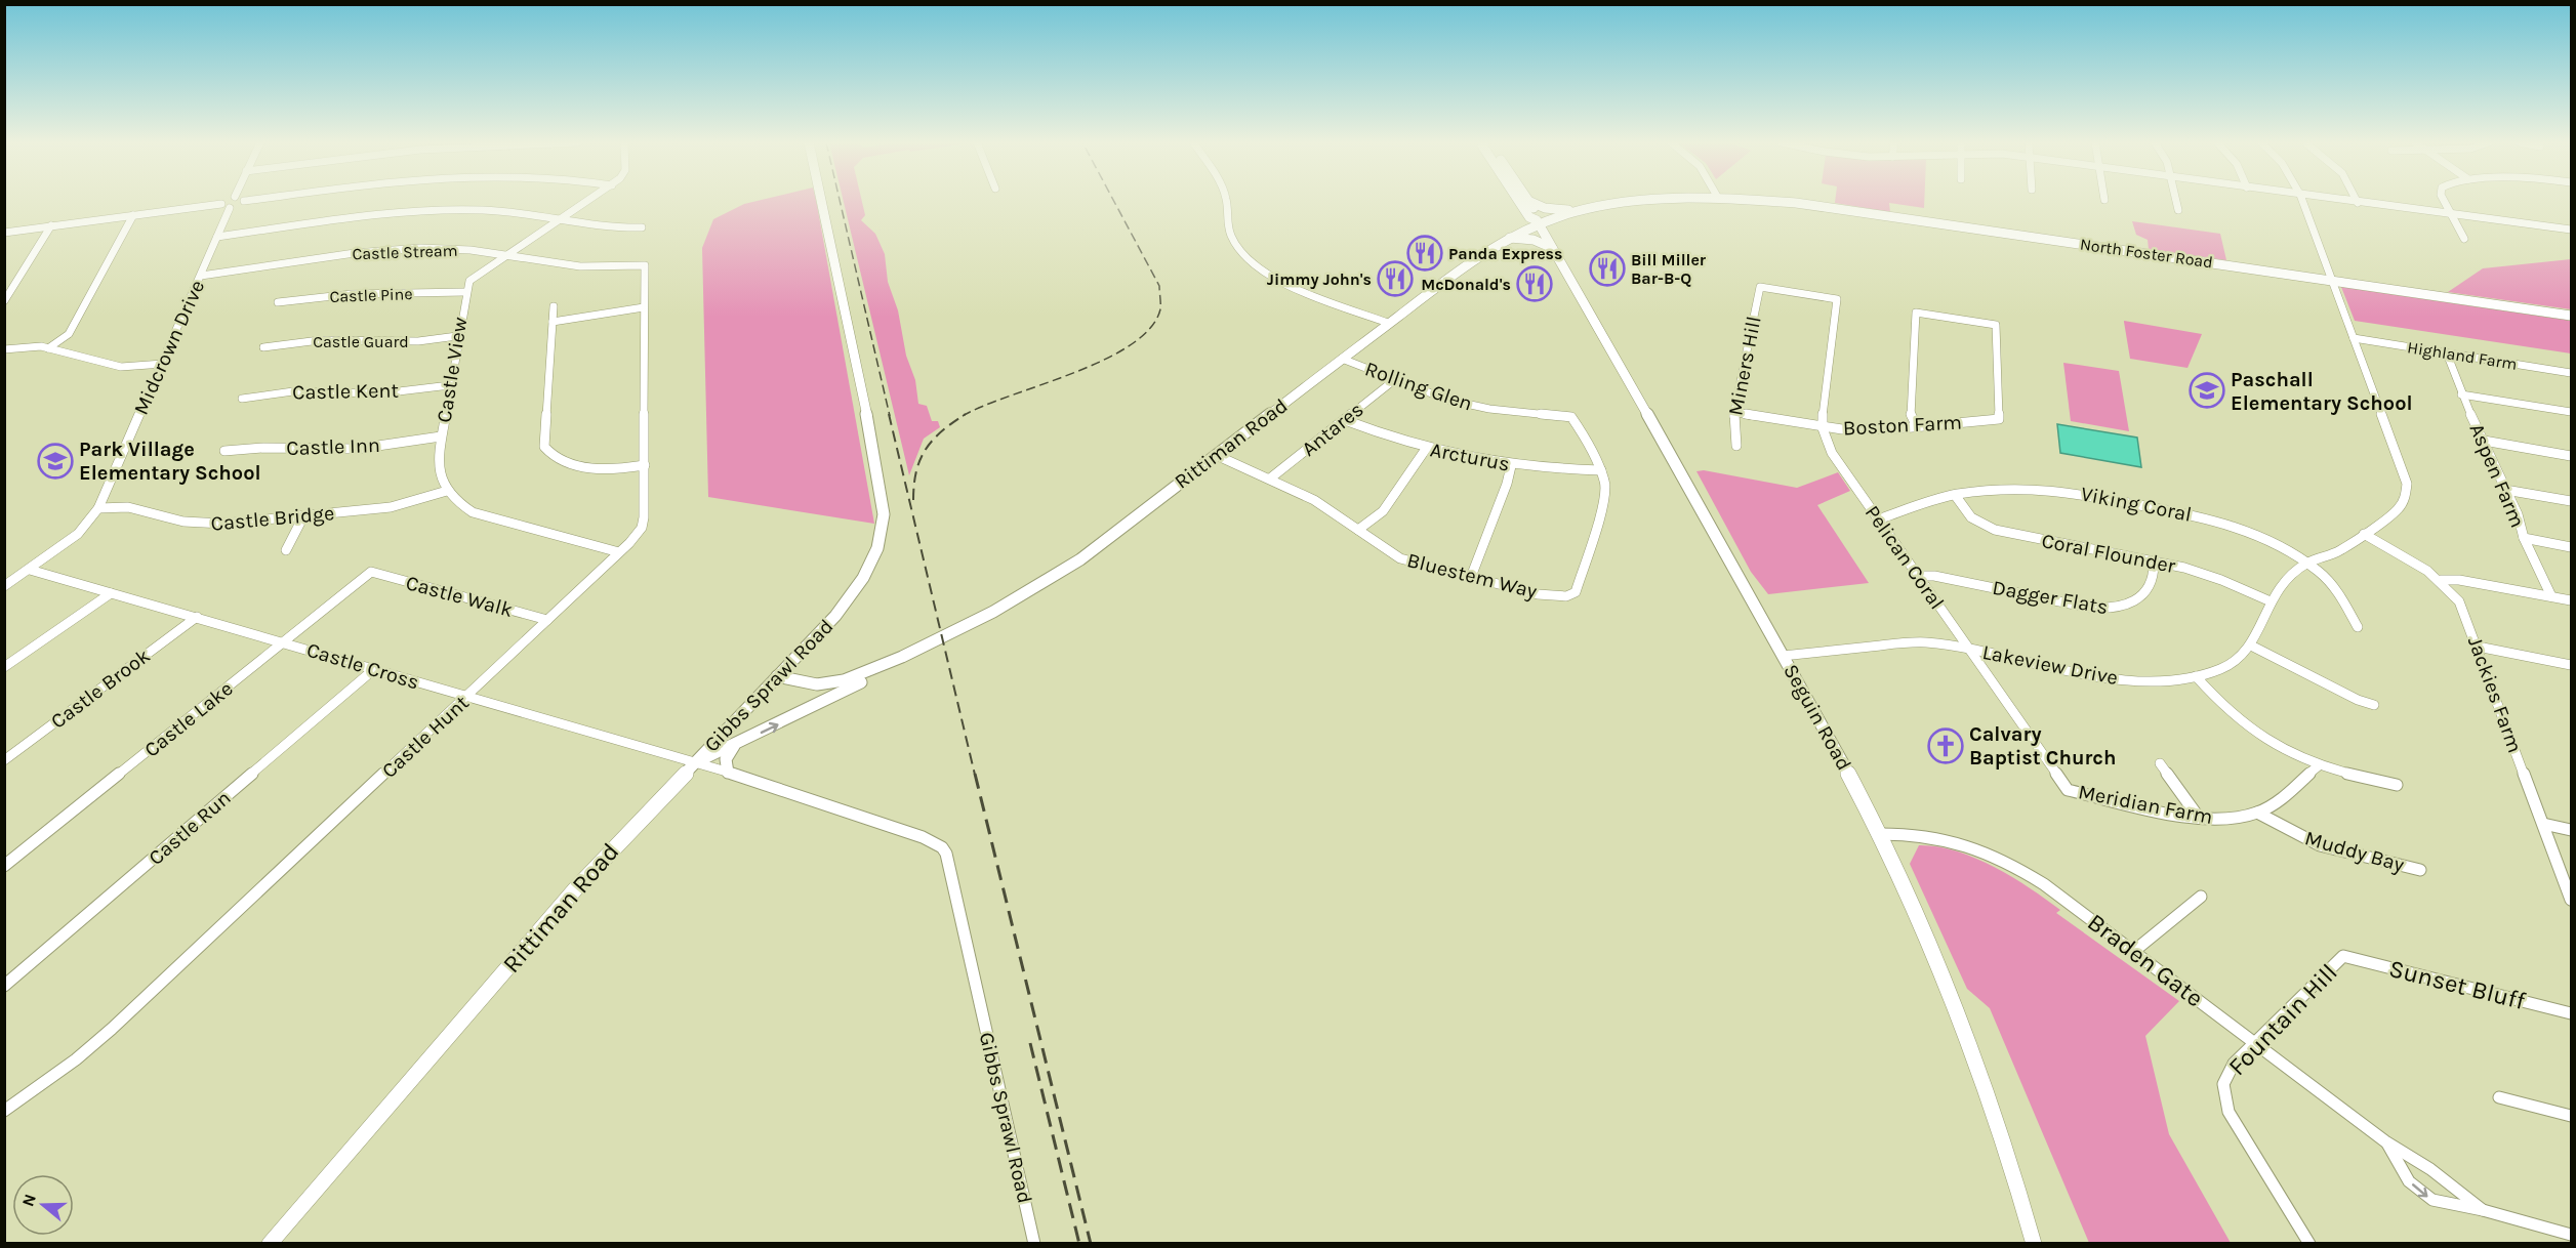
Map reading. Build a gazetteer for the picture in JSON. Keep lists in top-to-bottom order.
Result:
{
  "streets": {
    "main road": [
      "North Foster Road",
      "Rittiman Road",
      "Gibbs Sprawl Road",
      "Seguin Road"
    ],
    "street": [
      "Castle Stream",
      "Castle Pine",
      "Castle Guard",
      "Midcrown Drive",
      "Highland Farm",
      "Miners Hill",
      "Castle View",
      "Rolling Glen",
      "Castle Kent",
      "Boston Farm",
      "Antares",
      "Castle Inn",
      "Arcturus",
      "Aspen Farm",
      "Viking Coral",
      "Castle Bridge",
      "Coral Flounder",
      "Pelican Coral",
      "Bluestem Way",
      "Castle Walk",
      "Dagger Flats",
      "Lakeview Drive",
      "Castle Cross",
      "Castle Brook",
      "Jackies Farm",
      "Castle Lake",
      "Castle Hunt",
      "Meridian Farm",
      "Castle Run",
      "Muddy Bay",
      "Braden Gate",
      "Sunset Bluff",
      "Fountain Hill"
    ]
  },
  "crossings": [
    ["Castle Stream", "Midcrown Drive"],
    ["Castle Stream", "Castle View"],
    ["Castle Stream", "Castle Hunt"],
    ["North Foster Road", "Rittiman Road"],
    ["North Foster Road", "Lakeview Drive"],
    ["North Foster Road", "Seguin Road"],
    ["Castle Pine", "Castle View"],
    ["Castle Guard", "Castle View"],
    ["Midcrown Drive", "Castle Bridge"],
    ["Midcrown Drive", "Castle Cross"],
    ["Highland Farm", "Aspen Farm"],
    ["Highland Farm", "Lakeview Drive"],
    ["Miners Hill", "Boston Farm"],
    ["Miners Hill", "Pelican Coral"],
    ["Castle View", "Castle Kent"],
    ["Castle View", "Castle Inn"],
    ["Castle View", "Castle Bridge"],
    ["Rolling Glen", "Antares"],
    ["Rolling Glen", "Rittiman Road"],
    ["Rolling Glen", "Arcturus"],
    ["Rolling Glen", "Bluestem Way"],
    ["Boston Farm", "Pelican Coral"],
    ["Antares", "Arcturus"],
    ["Antares", "Bluestem Way"],
    ["Rittiman Road", "Bluestem Way"],
    ["Rittiman Road", "Castle Cross"],
    ["Rittiman Road", "Gibbs Sprawl Road"],
    ["Rittiman Road", "Seguin Road"],
    ["Arcturus", "Bluestem Way"],
    ["Viking Coral", "Coral Flounder"],
    ["Viking Coral", "Pelican Coral"],
    ["Viking Coral", "Lakeview Drive"],
    ["Coral Flounder", "Dagger Flats"],
    ["Coral Flounder", "Lakeview Drive"],
    ["Pelican Coral", "Dagger Flats"],
    ["Pelican Coral", "Lakeview Drive"],
    ["Pelican Coral", "Meridian Farm"],
    ["Castle Walk", "Castle Lake"],
    ["Castle Walk", "Castle Hunt"],
    ["Lakeview Drive", "Jackies Farm"],
    ["Lakeview Drive", "Seguin Road"],
    ["Castle Cross", "Gibbs Sprawl Road"],
    ["Castle Cross", "Castle Brook"],
    ["Castle Cross", "Castle Lake"],
    ["Castle Cross", "Castle Hunt"],
    ["Castle Cross", "Castle Run"],
    ["Seguin Road", "Braden Gate"],
    ["Meridian Farm", "Muddy Bay"],
    ["Braden Gate", "Fountain Hill"],
    ["Sunset Bluff", "Fountain Hill"]
  ],
  "places": {
    "restaurant": [
      "Panda Express",
      "Bill Miller Bar-B-Q",
      "Jimmy John's",
      "McDonald's"
    ],
    "school or university": ["Paschall Elementary School", "Park Village Elementary School"],
    "church": ["Calvary Baptist Church"]
  },
  "north": "left"
}
